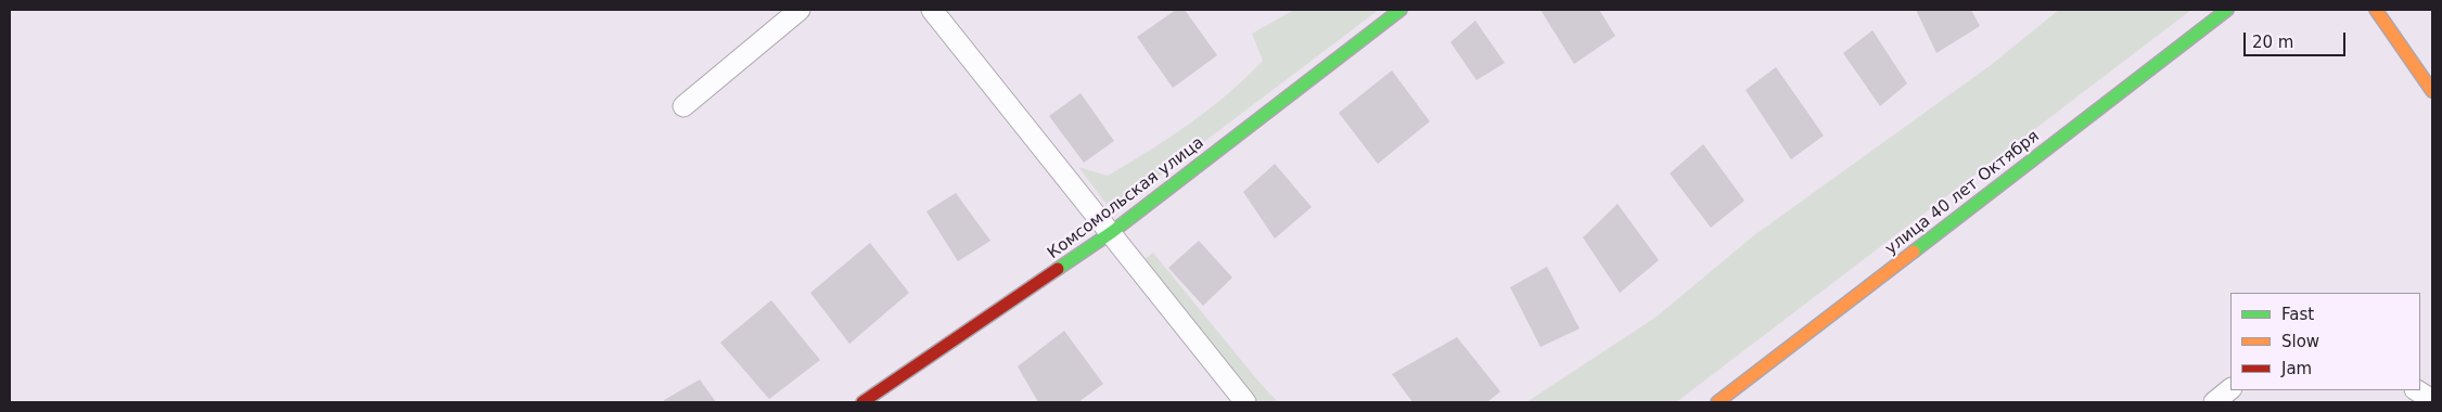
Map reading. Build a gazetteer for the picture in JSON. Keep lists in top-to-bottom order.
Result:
{
  "streets": {
    "street": ["улица 40 лет Октября", "Комсомольская улица"]
  },
  "legend": ["Fast", "Slow", "Jam"],
  "scale_bar": "20 m"
}
